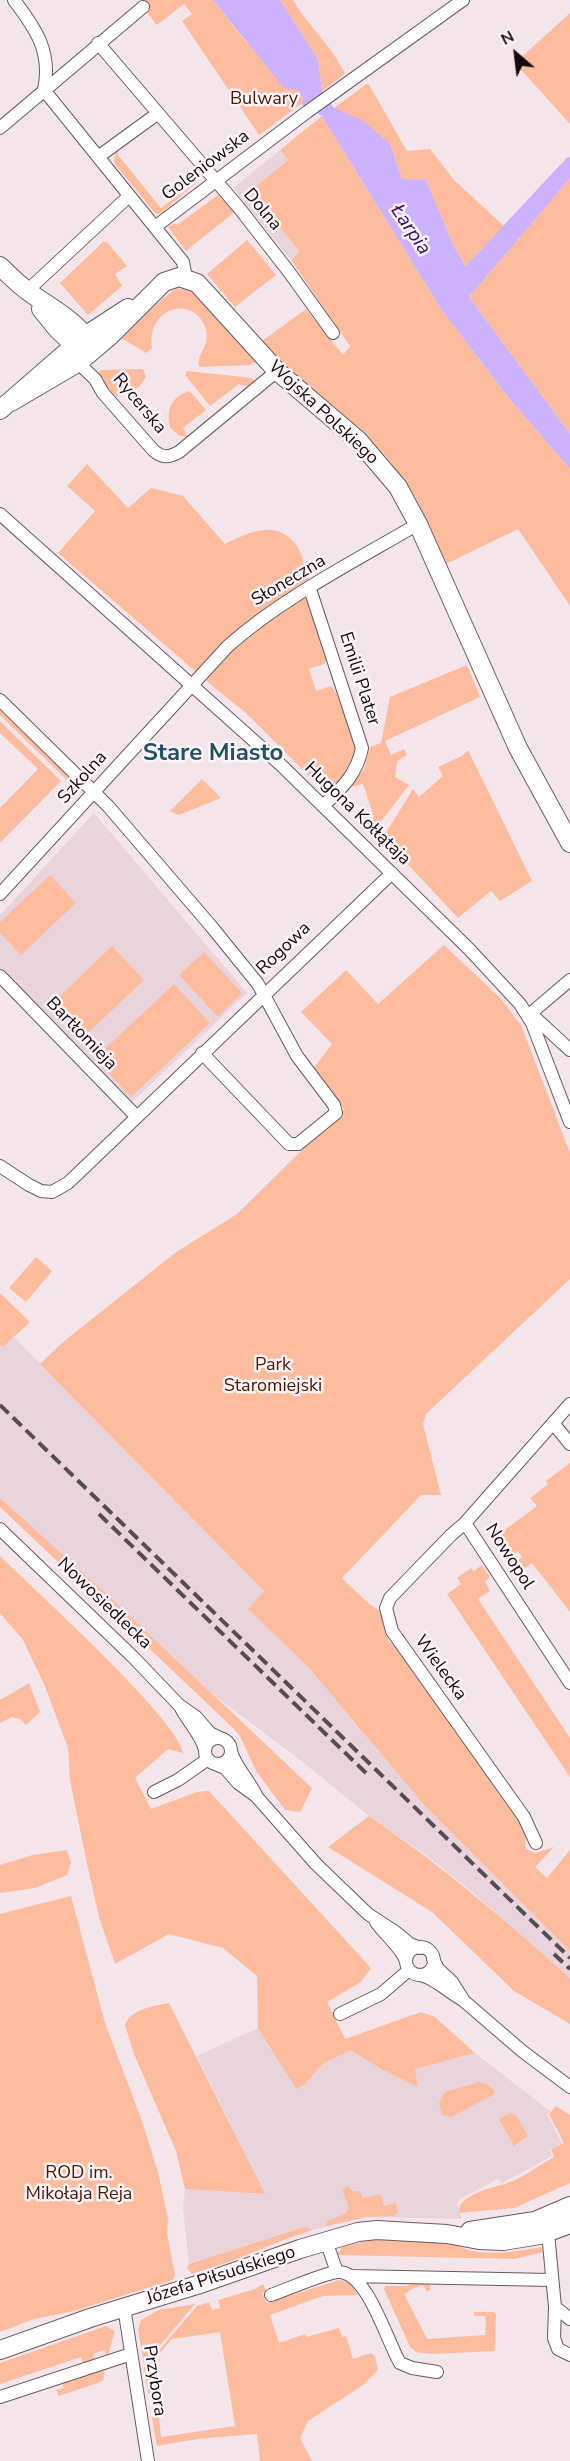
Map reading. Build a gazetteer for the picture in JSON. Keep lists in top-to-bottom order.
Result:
{
  "streets": {
    "street": [
      "Goleniowska",
      "Dolna",
      "Rycerska",
      "Wojska Polskiego",
      "Słoneczna",
      "Emilii Plater",
      "Szkolna",
      "Hugona Kołłątaja",
      "Rogowa",
      "Bartłomieja",
      "Nowopol",
      "Nowosiedlecka",
      "Wielecka",
      "Józefa Piłsudskiego",
      "Przybora"
    ]
  },
  "crossings": [
    ["Goleniowska", "Dolna"],
    ["Goleniowska", "Wojska Polskiego"],
    ["Rycerska", "Wojska Polskiego"],
    ["Wojska Polskiego", "Słoneczna"],
    ["Słoneczna", "Emilii Plater"],
    ["Słoneczna", "Szkolna"],
    ["Słoneczna", "Hugona Kołłątaja"],
    ["Emilii Plater", "Hugona Kołłątaja"],
    ["Szkolna", "Hugona Kołłątaja"],
    ["Hugona Kołłątaja", "Rogowa"],
    ["Rogowa", "Bartłomieja"],
    ["Nowopol", "Wielecka"],
    ["Józefa Piłsudskiego", "Przybora"]
  ],
  "districts": ["Stare Miasto"],
  "water": ["Łarpia"],
  "parks": ["Bulwary", "Park Staromiejski", "ROD im. Mikołaja Reja"],
  "north": "top left"
}
